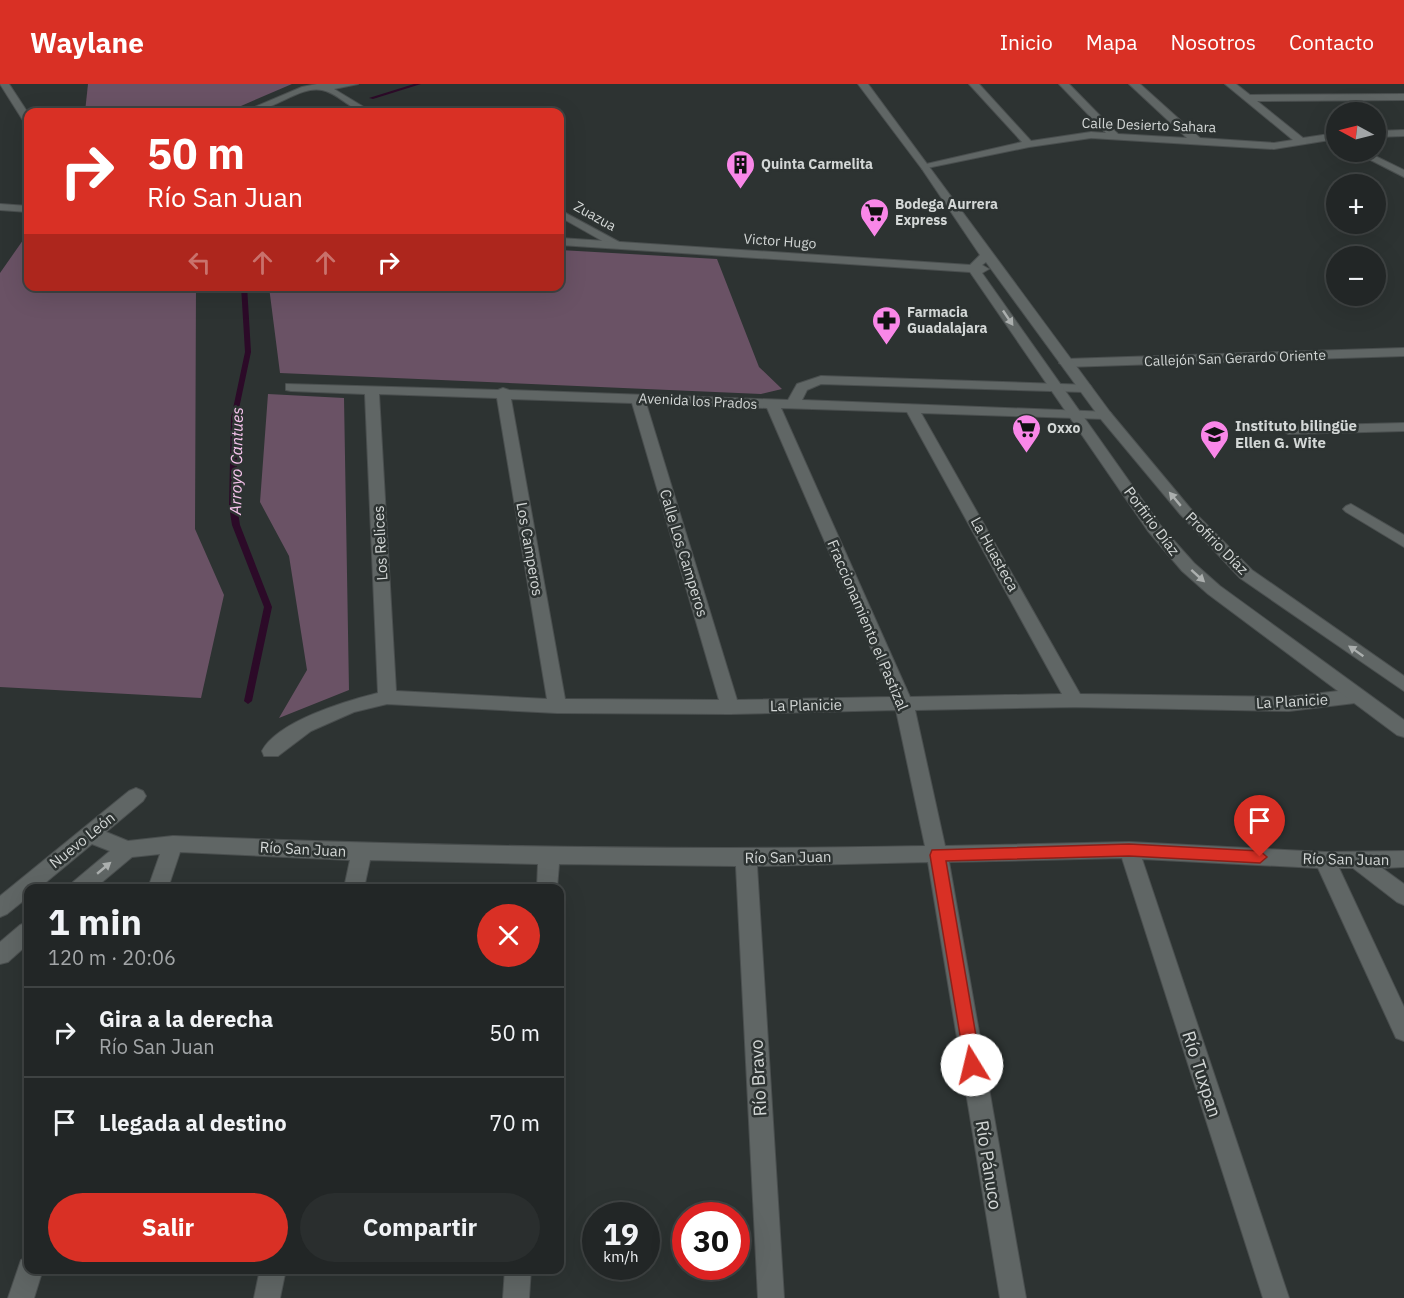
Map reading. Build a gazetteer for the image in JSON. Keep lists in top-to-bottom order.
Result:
{
  "streets": {
    "street": [
      "Calle Desierto Sahara",
      "Zuazua",
      "Victor Hugo",
      "Callejón San Gerardo Oriente",
      "Avenida los Prados",
      "Porfirio Díaz",
      "Los Relices",
      "Profirio Díaz",
      "Los Camperos",
      "Calle Los Camperos",
      "La Huasteca",
      "Fraccionamiento el Pastizal",
      "La Planicie",
      "Nuevo León",
      "Río San Juan",
      "Río Tuxpan",
      "Río Bravo",
      "Río Pánuco"
    ]
  },
  "crossings": [
    ["Zuazua", "Victor Hugo"],
    ["Victor Hugo", "Porfirio Díaz"],
    ["Callejón San Gerardo Oriente", "Profirio Díaz"],
    ["Avenida los Prados", "Porfirio Díaz"],
    ["Avenida los Prados", "Los Relices"],
    ["Avenida los Prados", "Profirio Díaz"],
    ["Avenida los Prados", "Los Camperos"],
    ["Avenida los Prados", "Calle Los Camperos"],
    ["Avenida los Prados", "La Huasteca"],
    ["Avenida los Prados", "Fraccionamiento el Pastizal"],
    ["Porfirio Díaz", "La Planicie"],
    ["Los Relices", "La Planicie"],
    ["Los Camperos", "La Planicie"],
    ["Calle Los Camperos", "La Planicie"],
    ["La Huasteca", "La Planicie"],
    ["Fraccionamiento el Pastizal", "La Planicie"],
    ["Fraccionamiento el Pastizal", "Río San Juan"],
    ["Fraccionamiento el Pastizal", "Río Pánuco"],
    ["Río San Juan", "Río Tuxpan"],
    ["Río San Juan", "Río Bravo"],
    ["Río San Juan", "Río Pánuco"]
  ],
  "one_way": ["Profirio Díaz"],
  "water": ["Arroyo Cantues"],
  "places": {
    "building": ["Quinta Carmelita"],
    "supermarket": ["Bodega Aurrera Express", "Oxxo"],
    "pharmacy": ["Farmacia Guadalajara"],
    "school or university": ["Instituto bilingüe Ellen G. Wite"]
  },
  "north": "left",
  "page": {
    "header": "Waylane",
    "nav": [
      "Inicio",
      "Mapa",
      "Nosotros",
      "Contacto"
    ],
    "map_buttons": ["+", "−"],
    "turn": ["50 m", "Río San Juan"],
    "heading": ["1 min", "120 m · 20:06"],
    "list": [
      {
        "name": "Gira a la derecha",
        "note": "Río San Juan",
        "value": "50 m"
      },
      {
        "name": "Llegada al destino",
        "value": "70 m"
      }
    ],
    "buttons": ["Salir", "Compartir"],
    "speed": "19 km/h",
    "limit": "30"
  }
}
